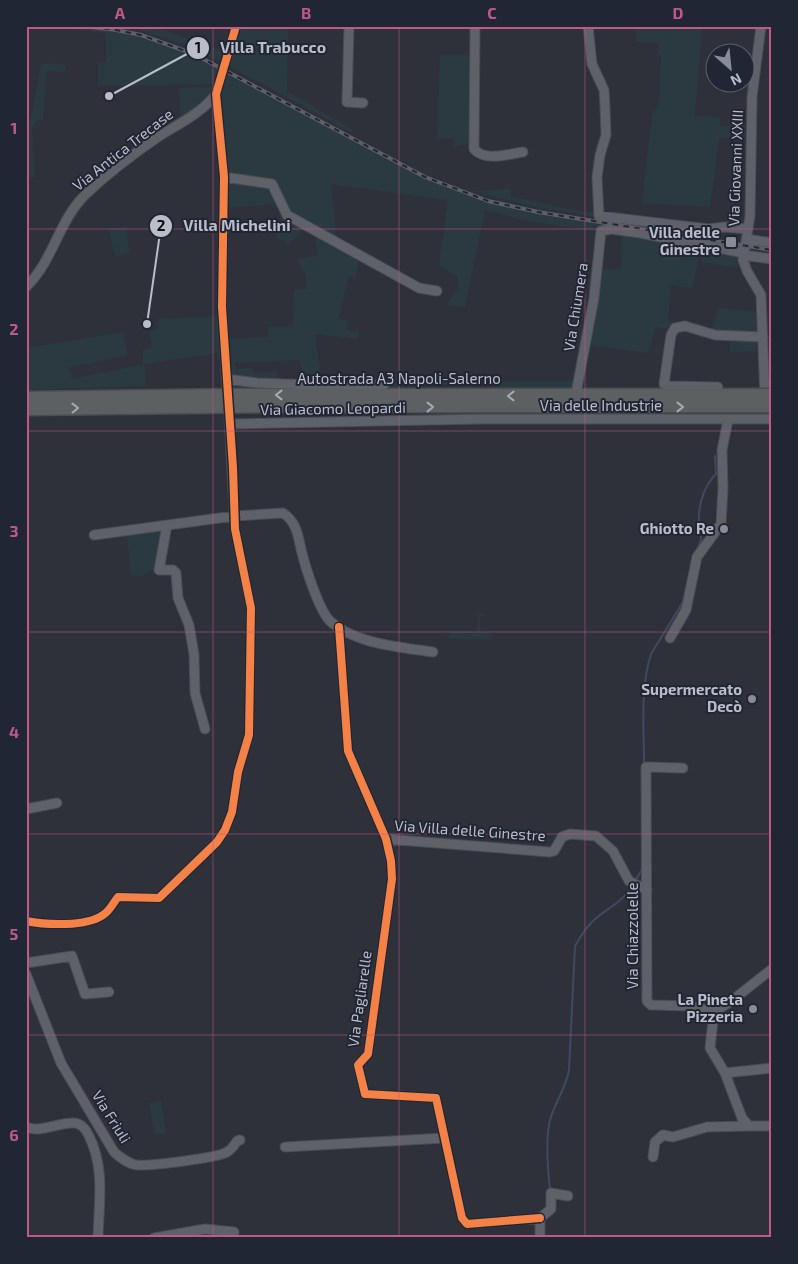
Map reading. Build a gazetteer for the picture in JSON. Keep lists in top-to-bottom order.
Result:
{
  "streets": {
    "highway": ["Autostrada A3 Napoli-Salerno"],
    "street": [
      "Via Antica Trecase",
      "Via Giovanni XXIII",
      "Via Chiumera",
      "Via delle Industrie",
      "Via Giacomo Leopardi",
      "Via Villa delle Ginestre",
      "Via Chiazzolelle",
      "Via Pagliarelle",
      "Via Friuli"
    ]
  },
  "crossings": [
    ["Via Giovanni XXIII", "Via Chiumera"],
    ["Via Giovanni XXIII", "Via delle Industrie"],
    ["Via delle Industrie", "Via Giacomo Leopardi"],
    ["Via Villa delle Ginestre", "Via Chiazzolelle"],
    ["Via Villa delle Ginestre", "Via Pagliarelle"]
  ],
  "places": {
    "other": [
      "Villa Trabucco",
      "Villa Michelini",
      "Ghiotto Re",
      "Supermercato Decò",
      "La Pineta Pizzeria"
    ],
    "transit": ["Villa delle Ginestre"]
  },
  "north": "bottom right",
  "grid": {
    "columns": [
      "A",
      "B",
      "C",
      "D"
    ],
    "rows": [
      "1",
      "2",
      "3",
      "4",
      "5",
      "6"
    ]
  }
}
